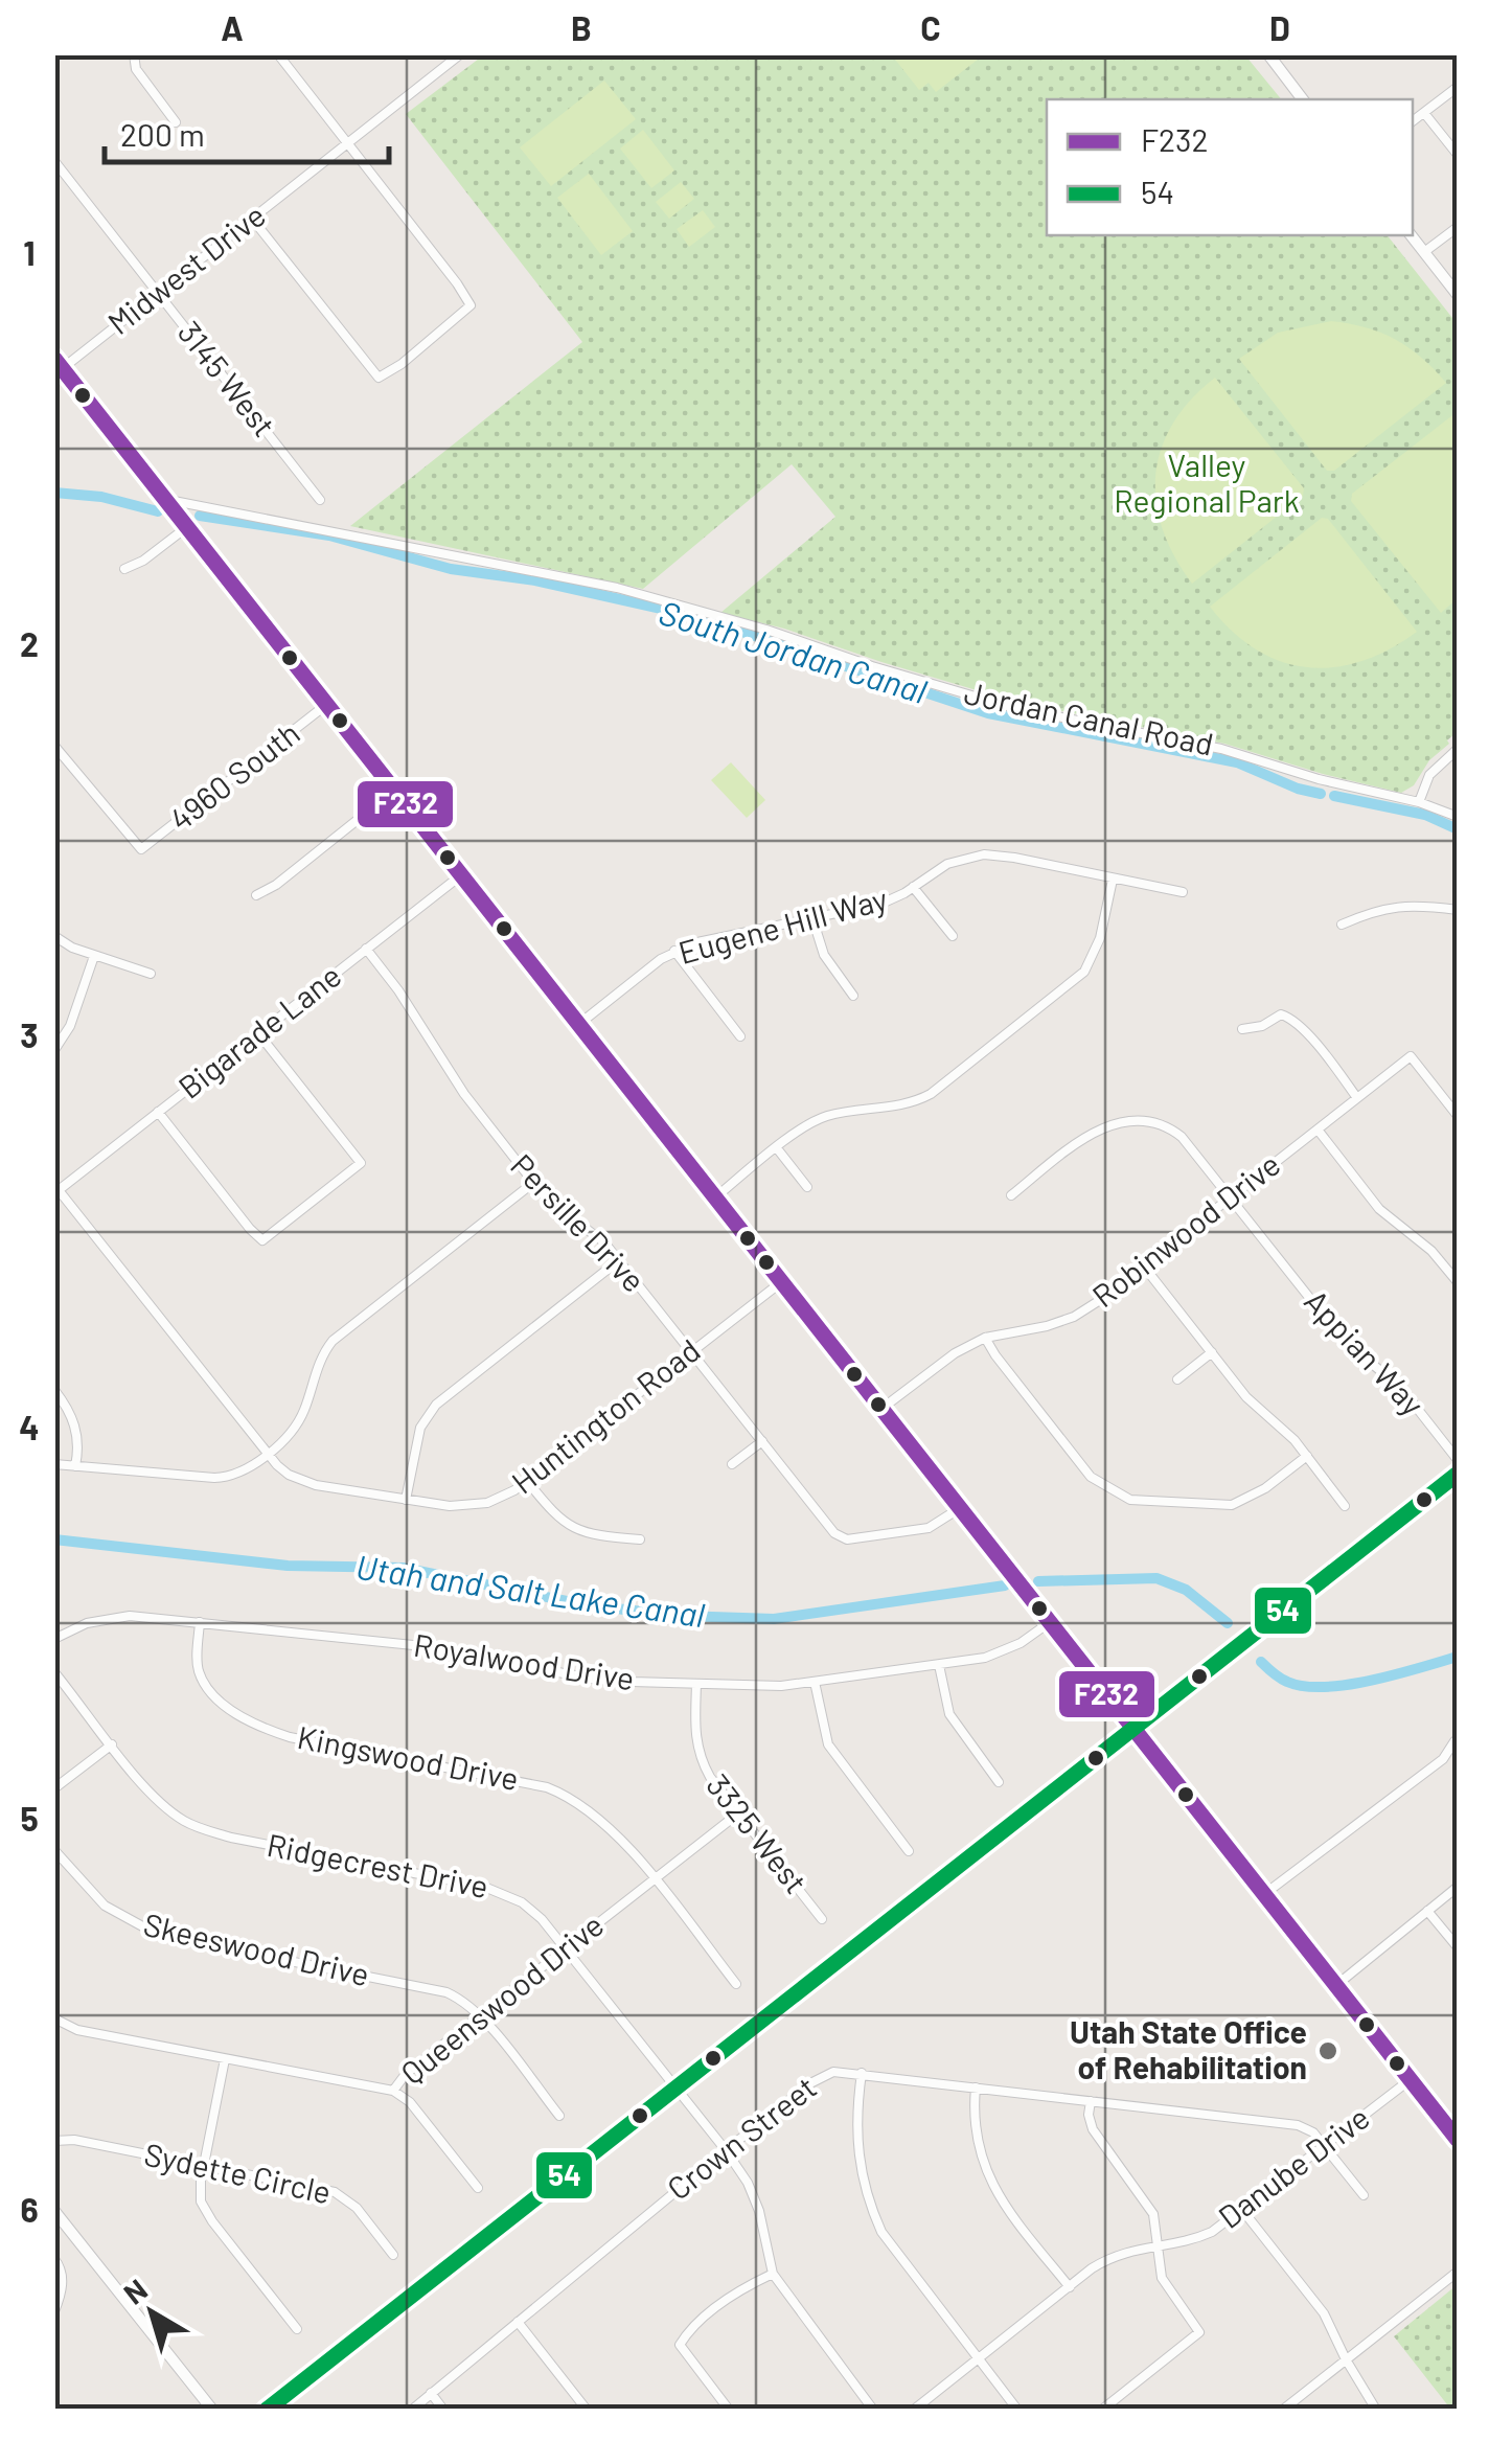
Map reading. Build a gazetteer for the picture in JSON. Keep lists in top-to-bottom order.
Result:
{
  "streets": {
    "street": [
      "Midwest Drive",
      "3145 West",
      "Jordan Canal Road",
      "4960 South",
      "Eugene Hill Way",
      "Bigarade Lane",
      "Persille Drive",
      "Robinwood Drive",
      "Appian Way",
      "Huntington Road",
      "Royalwood Drive",
      "Kingswood Drive",
      "3325 West",
      "Ridgecrest Drive",
      "Skeeswood Drive",
      "Queenswood Drive",
      "Crown Street",
      "Danube Drive",
      "Sydette Circle"
    ]
  },
  "crossings": [
    ["Midwest Drive", "3145 West"],
    ["Bigarade Lane", "Persille Drive"],
    ["Bigarade Lane", "Huntington Road"],
    ["Persille Drive", "Huntington Road"],
    ["Robinwood Drive", "Appian Way"],
    ["Royalwood Drive", "Kingswood Drive"],
    ["Royalwood Drive", "3325 West"],
    ["Kingswood Drive", "Queenswood Drive"],
    ["3325 West", "Queenswood Drive"],
    ["Ridgecrest Drive", "Queenswood Drive"],
    ["Ridgecrest Drive", "Crown Street"],
    ["Skeeswood Drive", "Queenswood Drive"],
    ["Crown Street", "Danube Drive"]
  ],
  "water": ["South Jordan Canal", "Utah and Salt Lake Canal"],
  "parks": ["Valley Regional Park"],
  "places": ["Utah State Office of Rehabilitation"],
  "lines": ["transit line F232", "transit line 54"],
  "legend": ["F232", "54"],
  "scale_bar": "200 m",
  "north": "top left",
  "grid": {
    "columns": [
      "A",
      "B",
      "C",
      "D"
    ],
    "rows": [
      "1",
      "2",
      "3",
      "4",
      "5",
      "6"
    ]
  }
}
